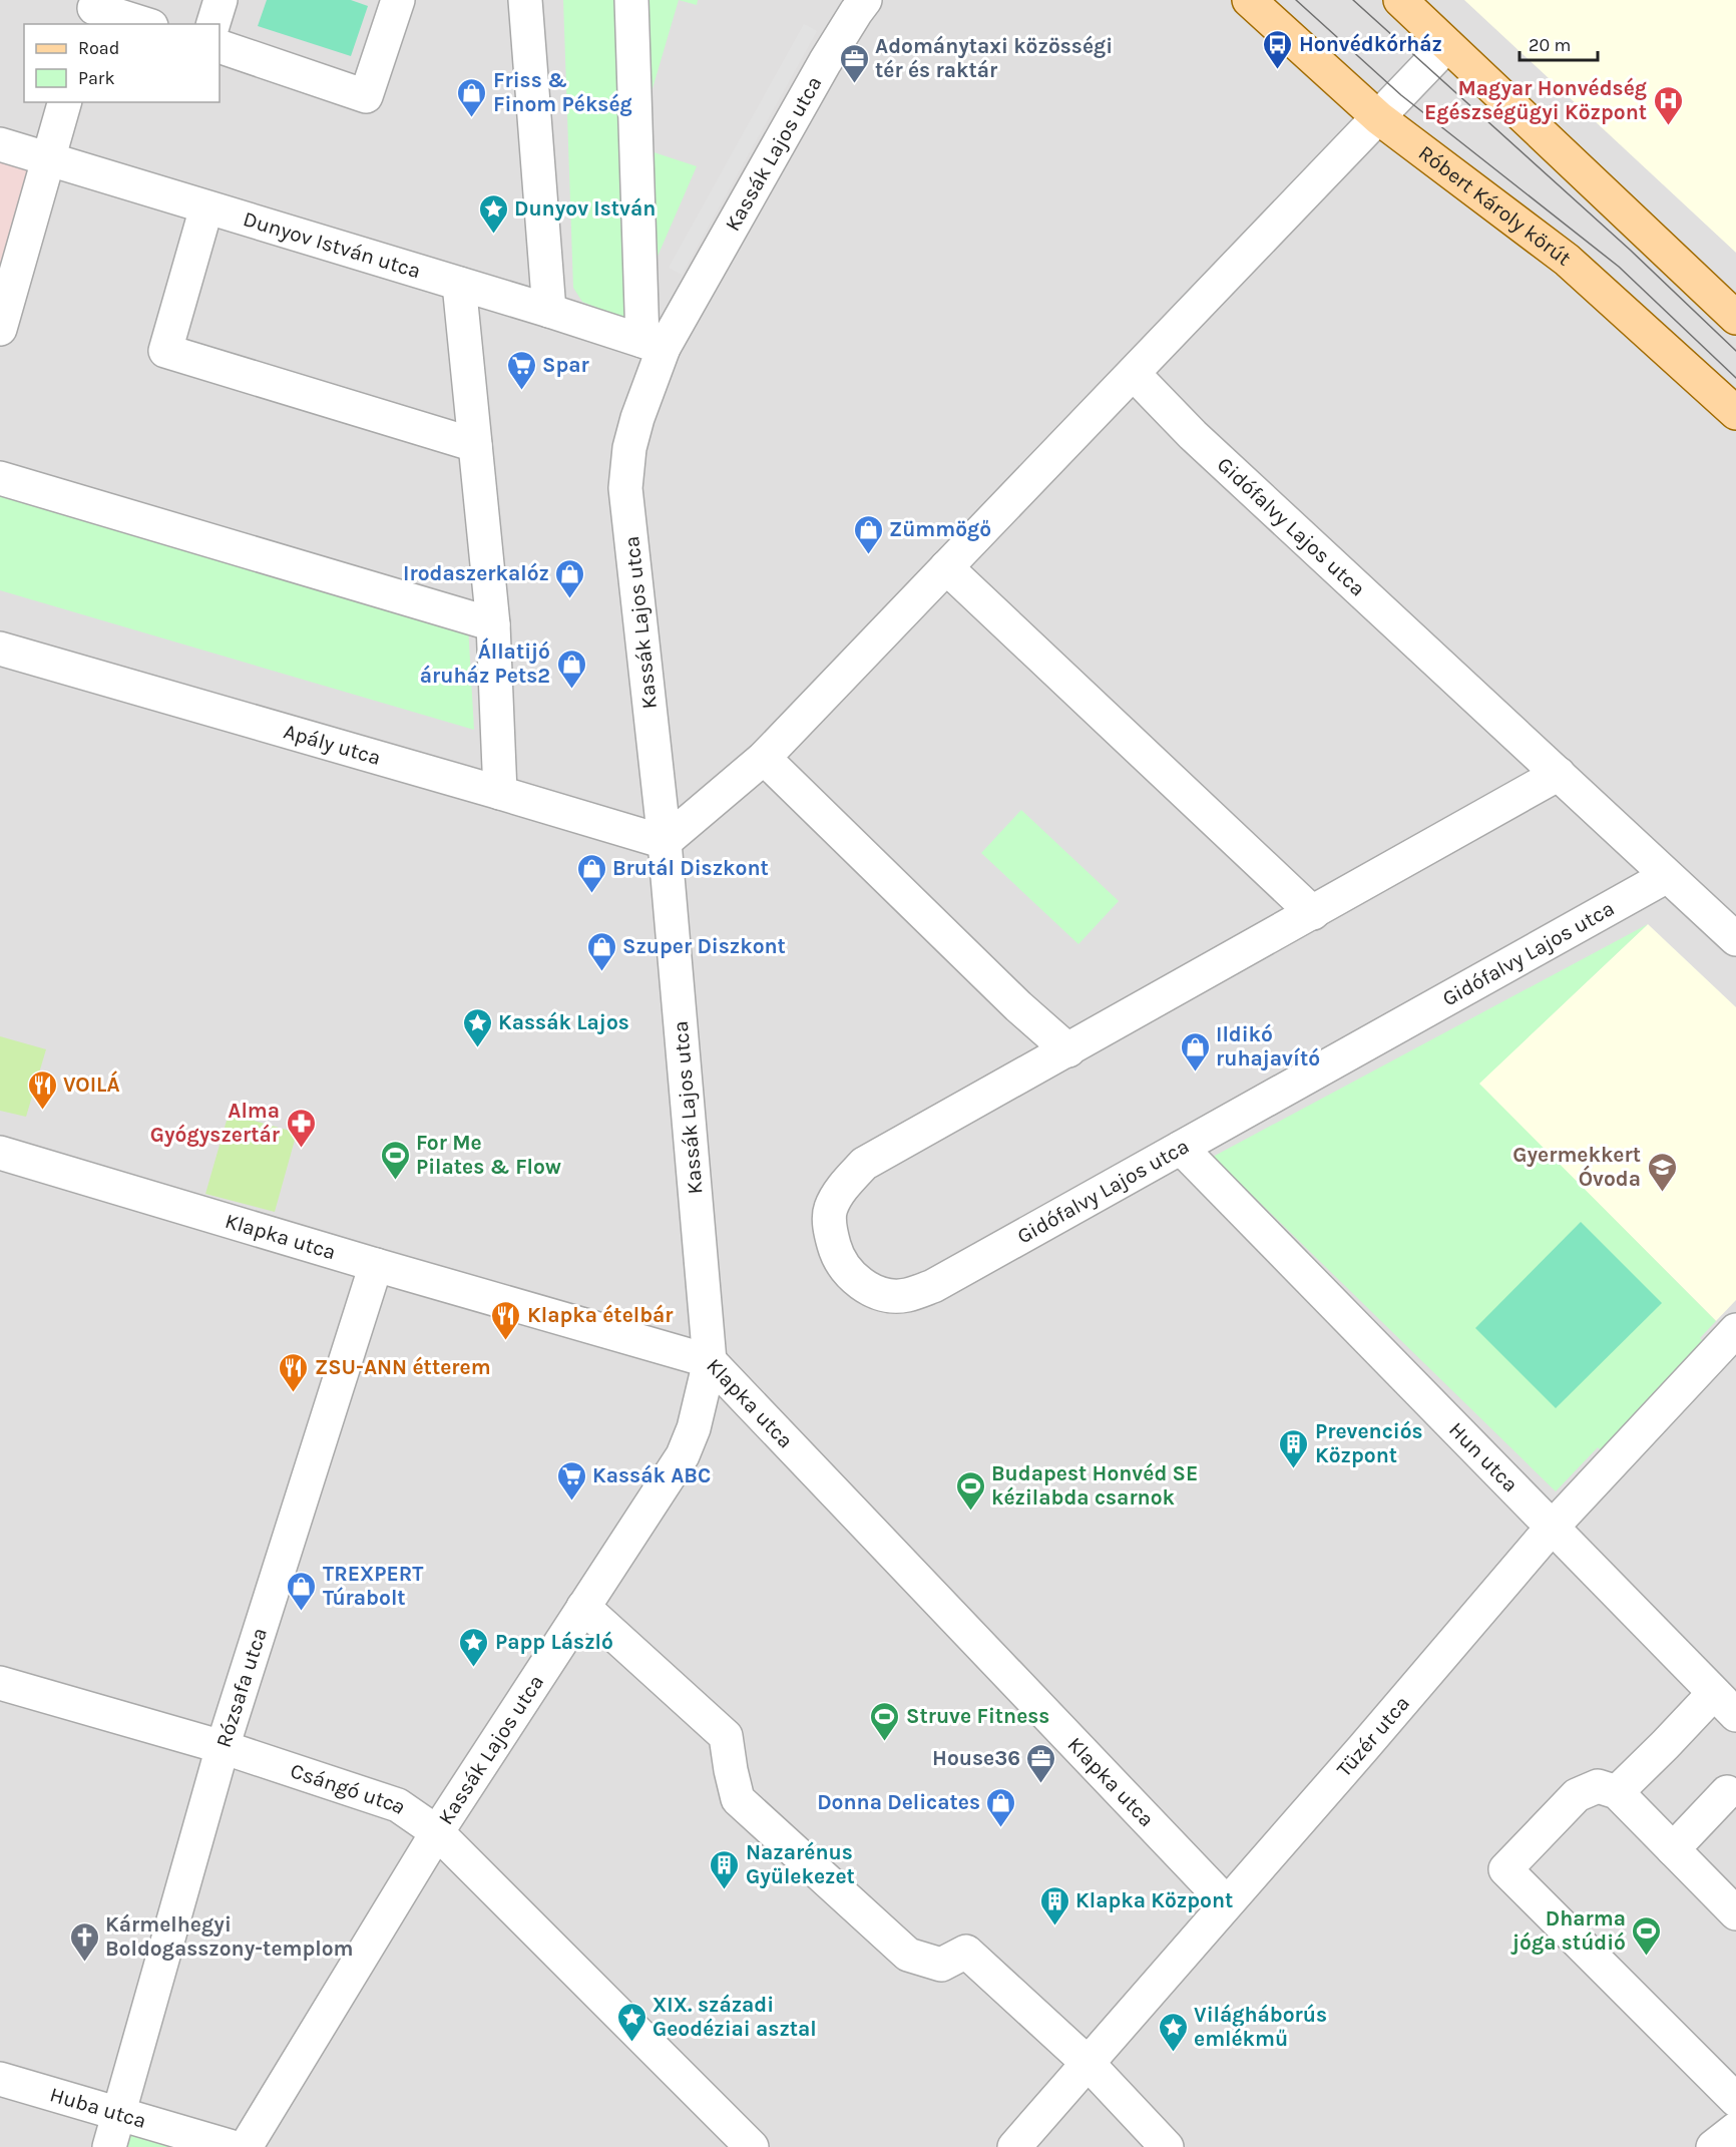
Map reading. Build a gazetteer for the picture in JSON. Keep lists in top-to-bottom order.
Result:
{
  "streets": {
    "main road": ["Róbert Károly körút"],
    "street": [
      "Kassák Lajos utca",
      "Dunyov István utca",
      "Gidófalvy Lajos utca",
      "Apály utca",
      "Klapka utca",
      "Hun utca",
      "Rózsafa utca",
      "Tüzér utca",
      "Csángó utca",
      "Huba utca"
    ]
  },
  "crossings": [
    ["Kassák Lajos utca", "Dunyov István utca"],
    ["Kassák Lajos utca", "Apály utca"],
    ["Kassák Lajos utca", "Klapka utca"],
    ["Kassák Lajos utca", "Csángó utca"],
    ["Gidófalvy Lajos utca", "Hun utca"],
    ["Klapka utca", "Rózsafa utca"],
    ["Klapka utca", "Tüzér utca"],
    ["Hun utca", "Tüzér utca"],
    ["Rózsafa utca", "Csángó utca"],
    ["Rózsafa utca", "Huba utca"]
  ],
  "places": {
    "bus stop": ["Honvédkórház"],
    "office": ["Adománytaxi közösségi tér és raktár", "House36"],
    "shop": [
      "Friss & Finom Pékség",
      "Zümmögő",
      "Irodaszerkalóz",
      "Állatijó áruház Pets2",
      "Brutál Diszkont",
      "Szuper Diszkont",
      "Ildikó ruhajavító",
      "TREXPERT Túrabolt",
      "Donna Delicates"
    ],
    "hospital": ["Magyar Honvédség Egészségügyi Központ"],
    "place": [
      "Dunyov István",
      "Kassák Lajos",
      "Papp László",
      "XIX. századi Geodéziai asztal",
      "Világháborús emlékmű"
    ],
    "supermarket": ["Spar", "Kassák ABC"],
    "restaurant": ["VOILÁ", "Klapka ételbár", "ZSU-ANN étterem"],
    "pharmacy": ["Alma Gyógyszertár"],
    "sports": [
      "For Me Pilates & Flow",
      "Budapest Honvéd SE kézilabda csarnok",
      "Struve Fitness",
      "Dharma jóga stúdió"
    ],
    "school or university": ["Gyermekkert Óvoda"],
    "building": ["Prevenciós Központ", "Nazarénus Gyülekezet", "Klapka Központ"],
    "church": ["Kármelhegyi Boldogasszony-templom"]
  },
  "legend": ["Road", "Park"],
  "scale_bar": "20 m"
}
